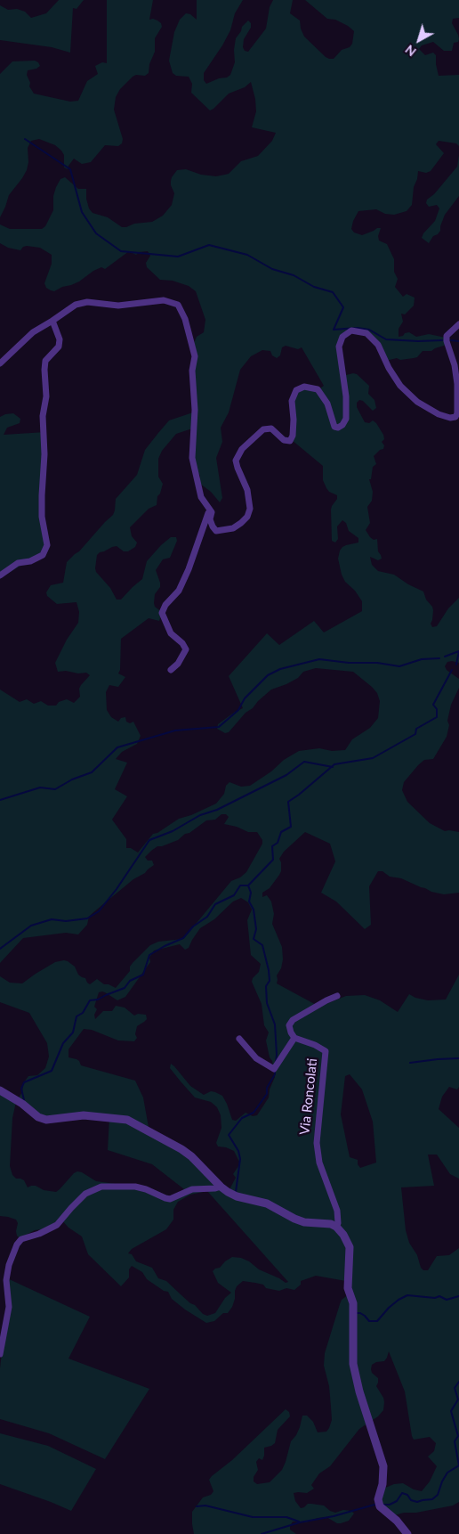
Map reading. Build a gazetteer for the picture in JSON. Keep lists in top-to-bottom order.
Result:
{
  "streets": {
    "street": ["Via Roncolati"]
  },
  "north": "bottom left"
}
